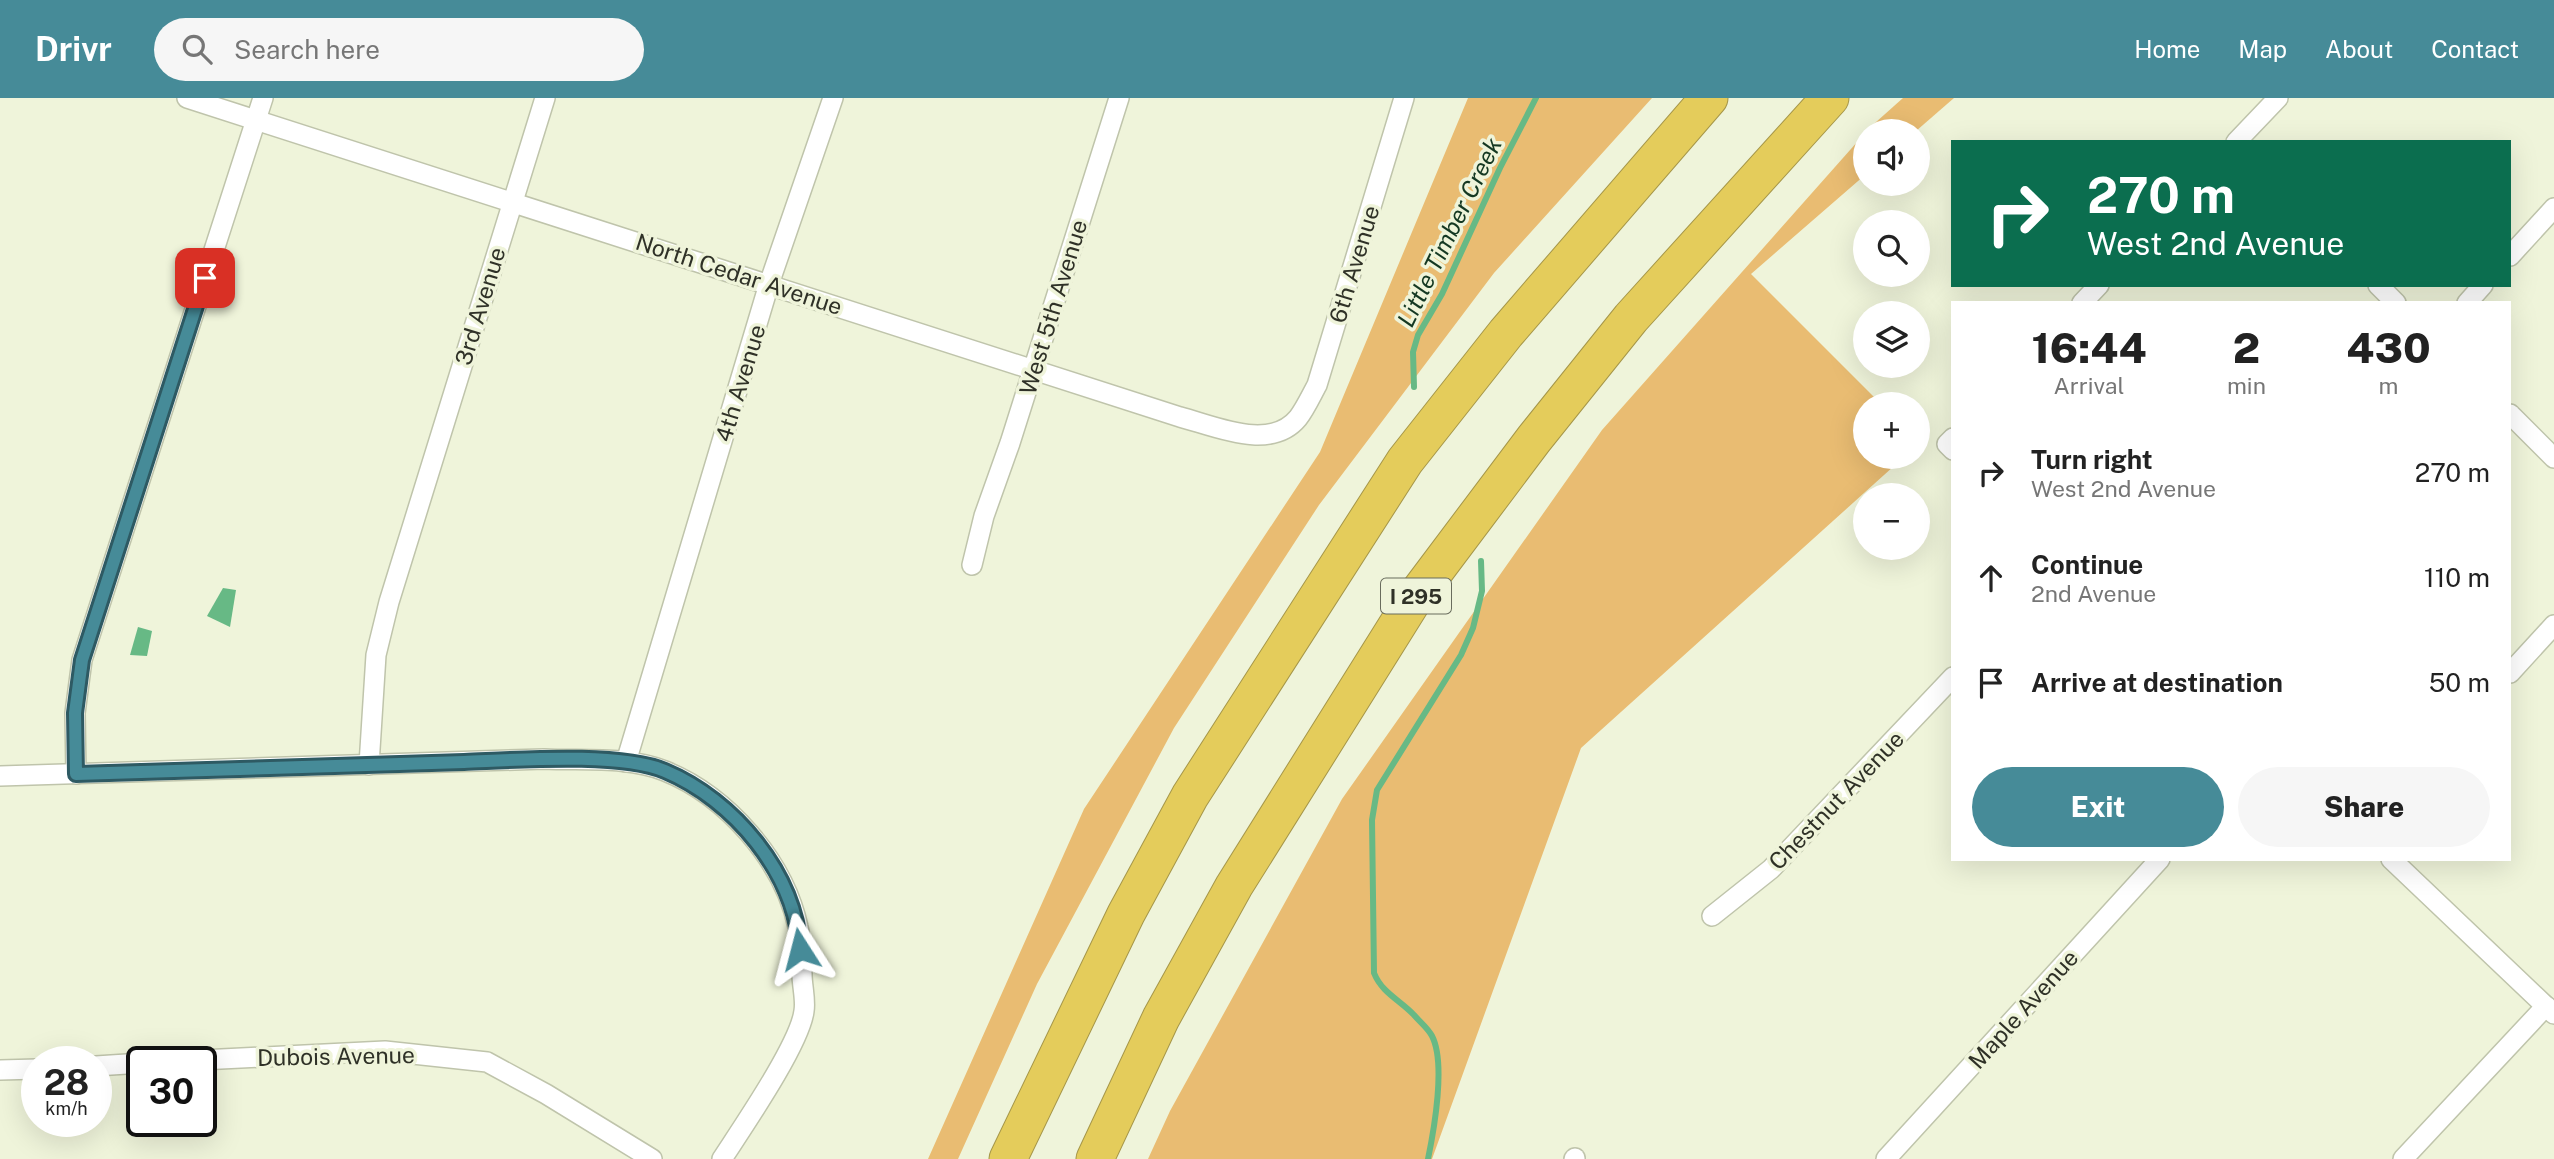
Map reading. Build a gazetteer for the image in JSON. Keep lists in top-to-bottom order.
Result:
{
  "streets": {
    "highway": ["I 295"],
    "street": [
      "6th Avenue",
      "North Cedar Avenue",
      "3rd Avenue",
      "West 5th Avenue",
      "4th Avenue",
      "Chestnut Avenue",
      "Maple Avenue",
      "Dubois Avenue"
    ]
  },
  "crossings": [
    ["6th Avenue", "North Cedar Avenue"],
    ["North Cedar Avenue", "3rd Avenue"],
    ["North Cedar Avenue", "West 5th Avenue"],
    ["North Cedar Avenue", "4th Avenue"]
  ],
  "water": ["Little Timber Creek"],
  "page": {
    "header": "Drivr",
    "search": "Search here",
    "nav": [
      "Home",
      "Map",
      "About",
      "Contact"
    ],
    "map_buttons": ["+", "−"],
    "turn": ["270 m", "West 2nd Avenue"],
    "eta": [
      "16:44",
      "Arrival",
      "2",
      "min",
      "430",
      "m"
    ],
    "list": [
      {
        "name": "Turn right",
        "note": "West 2nd Avenue",
        "value": "270 m"
      },
      {
        "name": "Continue",
        "note": "2nd Avenue",
        "value": "110 m"
      },
      {
        "name": "Arrive at destination",
        "value": "50 m"
      }
    ],
    "buttons": ["Exit", "Share"],
    "speed": "28 km/h",
    "limit": "30"
  }
}
